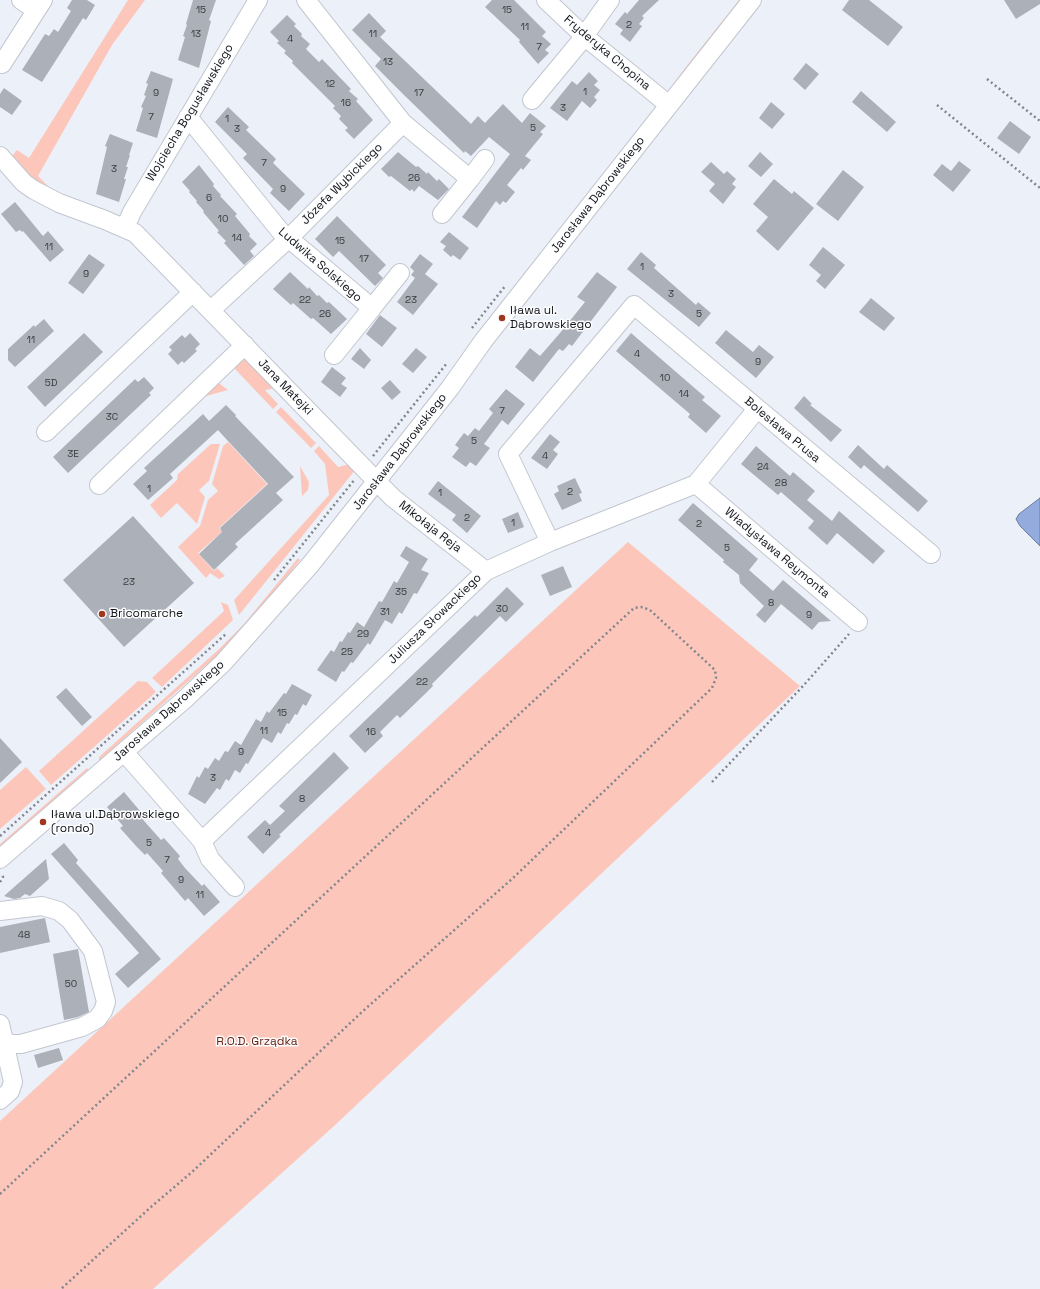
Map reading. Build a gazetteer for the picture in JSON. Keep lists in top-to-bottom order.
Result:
{
  "streets": {
    "street": [
      "Fryderyka Chopina",
      "Wojciecha Bogusławskiego",
      "Józefa Wybickiego",
      "Jarosława Dąbrowskiego",
      "Ludwika Solskiego",
      "Jana Matejki",
      "Bolesława Prusa",
      "Mikołaja Reja",
      "Władysława Reymonta",
      "Juliusza Słowackiego"
    ]
  },
  "crossings": [
    ["Fryderyka Chopina", "Jarosława Dąbrowskiego"],
    ["Wojciecha Bogusławskiego", "Ludwika Solskiego"],
    ["Wojciecha Bogusławskiego", "Jana Matejki"],
    ["Józefa Wybickiego", "Ludwika Solskiego"],
    ["Józefa Wybickiego", "Jana Matejki"],
    ["Jarosława Dąbrowskiego", "Jana Matejki"],
    ["Jarosława Dąbrowskiego", "Mikołaja Reja"],
    ["Jana Matejki", "Mikołaja Reja"],
    ["Bolesława Prusa", "Juliusza Słowackiego"],
    ["Mikołaja Reja", "Juliusza Słowackiego"],
    ["Władysława Reymonta", "Juliusza Słowackiego"]
  ],
  "parks": ["R.O.D. Grządka"],
  "places": ["Iława ul. Dąbrowskiego", "Bricomarche", "Iława ul.Dąbrowskiego (rondo)"],
  "house_numbers": [
    "15",
    "15",
    "2",
    "11",
    "13",
    "11",
    "4",
    "7",
    "13",
    "12",
    "1",
    "9",
    "17",
    "16",
    "3",
    "7",
    "1",
    "5",
    "3",
    "7",
    "3",
    "26",
    "9",
    "6",
    "10",
    "14",
    "15",
    "11",
    "17",
    "1",
    "9",
    "3",
    "22",
    "23",
    "26",
    "5",
    "11",
    "4",
    "9",
    "10",
    "5D",
    "14",
    "7",
    "3C",
    "5",
    "3E",
    "4",
    "24",
    "28",
    "1",
    "2",
    "1",
    "2",
    "1",
    "2",
    "5",
    "23",
    "35",
    "8",
    "30",
    "31",
    "9",
    "29",
    "25",
    "22",
    "15",
    "11",
    "16",
    "9",
    "3",
    "8",
    "4",
    "5",
    "7",
    "9",
    "11",
    "48",
    "50"
  ]
}
